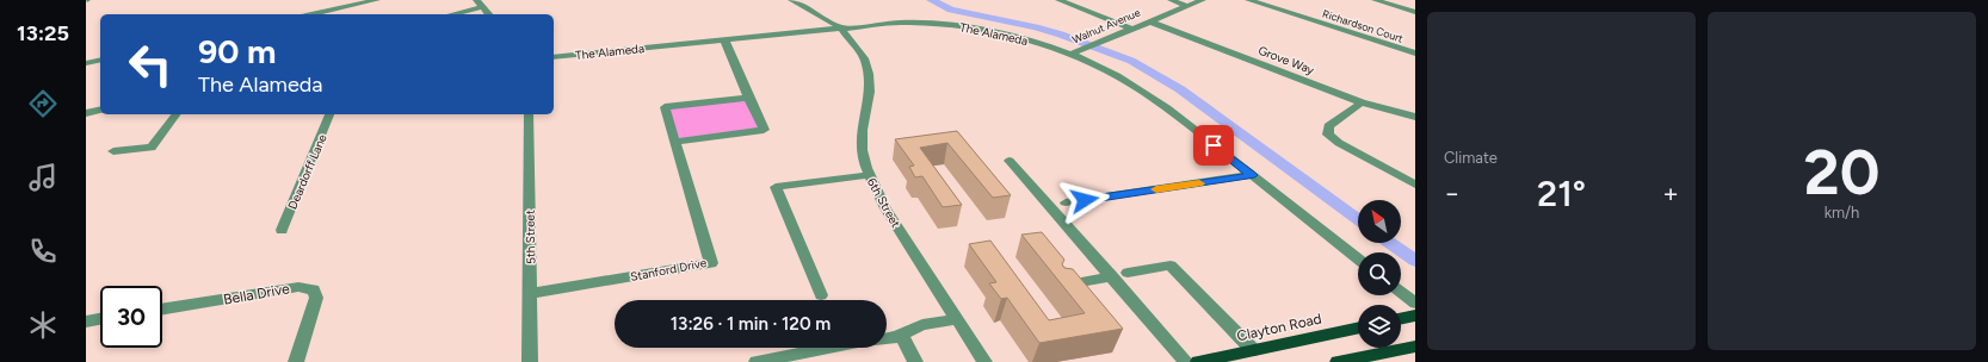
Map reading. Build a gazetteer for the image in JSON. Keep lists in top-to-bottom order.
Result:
{
  "streets": {
    "main road": ["Clayton Road"],
    "street": [
      "Walnut Avenue",
      "Richardson Court",
      "The Alameda",
      "Grove Way",
      "Deardorff Lane",
      "6th Street",
      "5th Street",
      "Stanford Drive",
      "Bella Drive"
    ]
  },
  "crossings": [
    ["Walnut Avenue", "The Alameda"],
    ["Walnut Avenue", "Grove Way"],
    ["The Alameda", "6th Street"],
    ["5th Street", "Stanford Drive"]
  ],
  "north": "top left",
  "page": {
    "tabs": "13:25",
    "tile": [
      "Climate",
      ["20", "km/h"]
    ],
    "turn": ["90 m", "The Alameda"],
    "heat": ["−", "21°", "+"],
    "limit": "30",
    "trip": "13:26 · 1 min · 120 m"
  }
}
